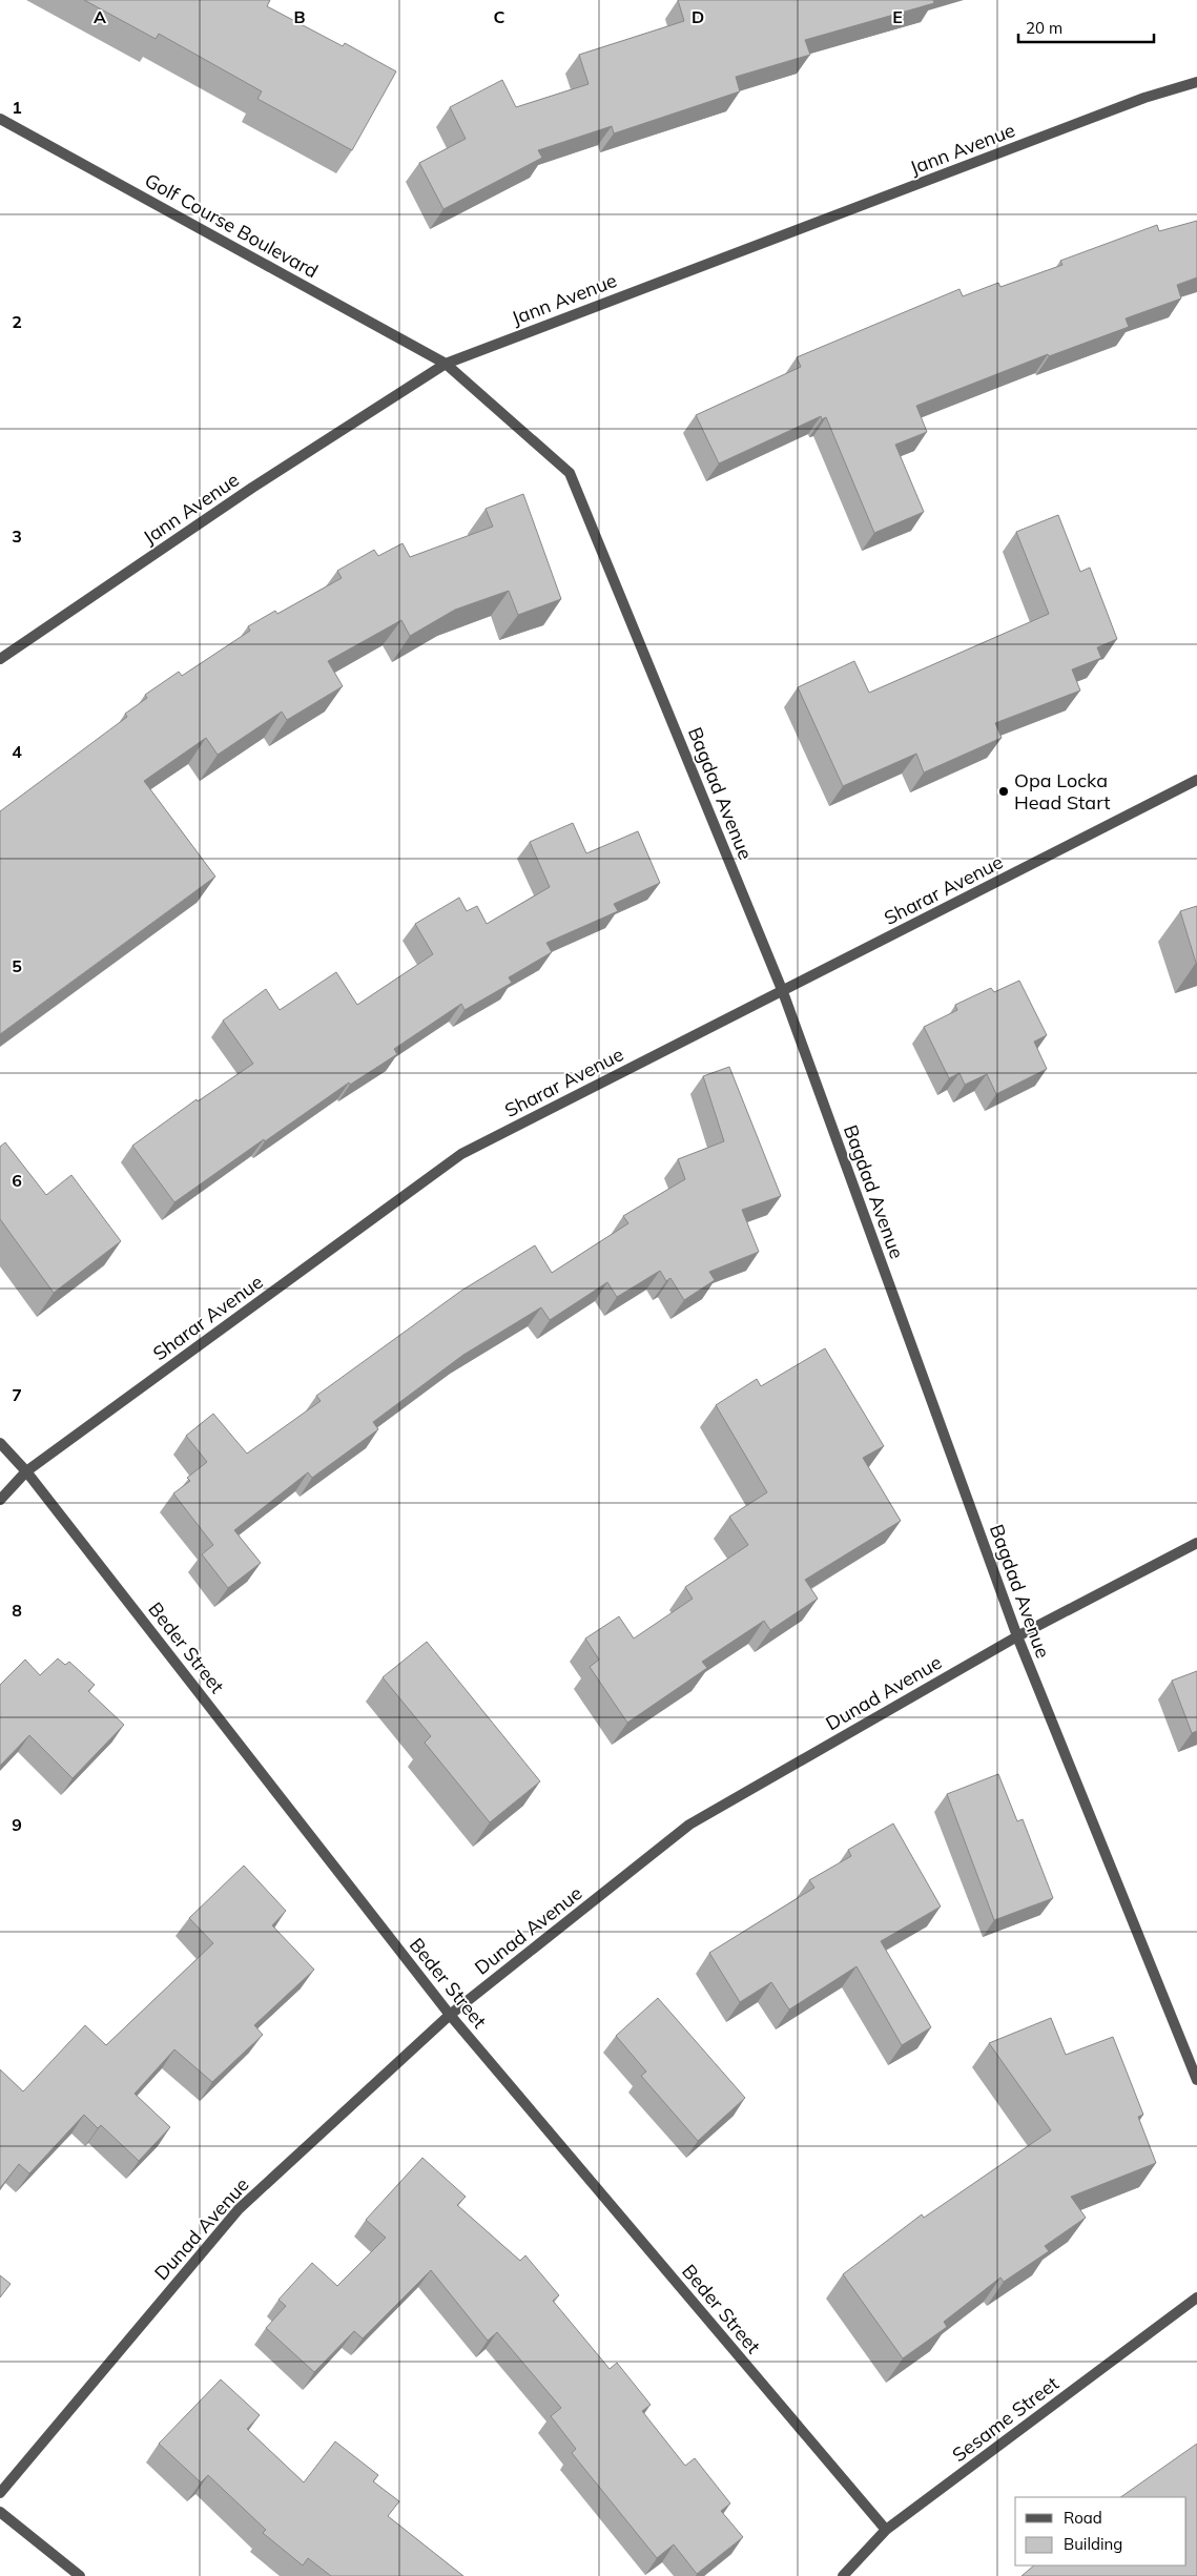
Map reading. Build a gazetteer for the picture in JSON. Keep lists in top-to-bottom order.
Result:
{
  "streets": {
    "street": [
      "Jann Avenue",
      "Golf Course Boulevard",
      "Bagdad Avenue",
      "Sharar Avenue",
      "Beder Street",
      "Dunad Avenue",
      "Sesame Street"
    ]
  },
  "crossings": [
    ["Jann Avenue", "Golf Course Boulevard"],
    ["Jann Avenue", "Bagdad Avenue"],
    ["Golf Course Boulevard", "Bagdad Avenue"],
    ["Bagdad Avenue", "Sharar Avenue"],
    ["Bagdad Avenue", "Dunad Avenue"],
    ["Sharar Avenue", "Beder Street"],
    ["Beder Street", "Dunad Avenue"],
    ["Beder Street", "Sesame Street"]
  ],
  "places": ["Opa Locka Head Start"],
  "legend": ["Road", "Building"],
  "scale_bar": "20 m",
  "grid": {
    "columns": [
      "A",
      "B",
      "C",
      "D",
      "E"
    ],
    "rows": [
      "1",
      "2",
      "3",
      "4",
      "5",
      "6",
      "7",
      "8",
      "9"
    ]
  }
}
